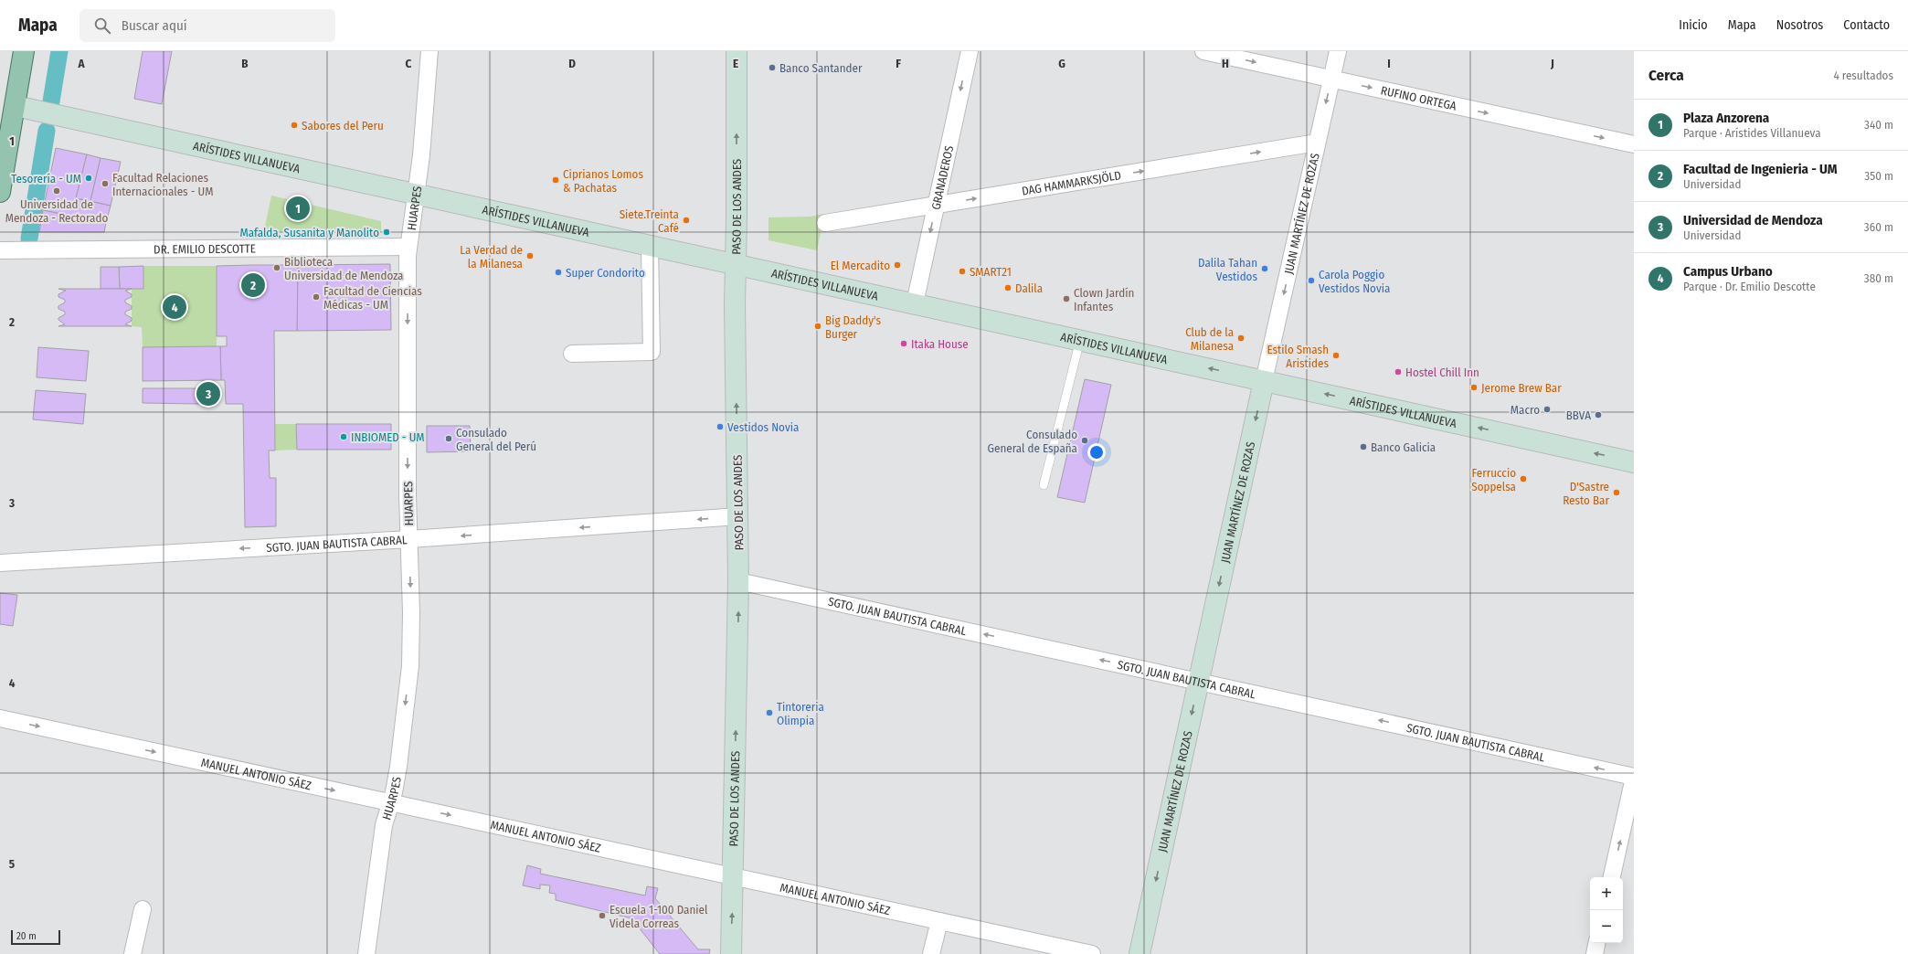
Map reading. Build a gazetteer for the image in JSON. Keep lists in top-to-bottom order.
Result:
{
  "streets": {
    "main road": ["ARÍSTIDES VILLANUEVA", "PASO DE LOS ANDES", "JUAN MARTÍNEZ DE ROZAS"],
    "street": [
      "RUFINO ORTEGA",
      "GRANADEROS",
      "DAG HAMMARKSJÖLD",
      "HUARPES",
      "DR. EMILIO DESCOTTE",
      "SGTO. JUAN BAUTISTA CABRAL",
      "MANUEL ANTONIO SÁEZ"
    ]
  },
  "crossings": [
    ["RUFINO ORTEGA", "JUAN MARTÍNEZ DE ROZAS"],
    ["ARÍSTIDES VILLANUEVA", "GRANADEROS"],
    ["ARÍSTIDES VILLANUEVA", "PASO DE LOS ANDES"],
    ["ARÍSTIDES VILLANUEVA", "HUARPES"],
    ["ARÍSTIDES VILLANUEVA", "JUAN MARTÍNEZ DE ROZAS"],
    ["GRANADEROS", "DAG HAMMARKSJÖLD"],
    ["DAG HAMMARKSJÖLD", "JUAN MARTÍNEZ DE ROZAS"],
    ["PASO DE LOS ANDES", "SGTO. JUAN BAUTISTA CABRAL"],
    ["PASO DE LOS ANDES", "MANUEL ANTONIO SÁEZ"],
    ["HUARPES", "DR. EMILIO DESCOTTE"],
    ["HUARPES", "SGTO. JUAN BAUTISTA CABRAL"],
    ["HUARPES", "MANUEL ANTONIO SÁEZ"],
    ["JUAN MARTÍNEZ DE ROZAS", "SGTO. JUAN BAUTISTA CABRAL"]
  ],
  "one_way": [
    "RUFINO ORTEGA",
    "GRANADEROS",
    "DAG HAMMARKSJÖLD",
    "PASO DE LOS ANDES",
    "HUARPES",
    "JUAN MARTÍNEZ DE ROZAS",
    "SGTO. JUAN BAUTISTA CABRAL",
    "MANUEL ANTONIO SÁEZ"
  ],
  "places": [
    "Banco Santander",
    "Sabores del Peru",
    "Tesorería - UM",
    "Ciprianos Lomos & Pachatas",
    "Facultad Relaciones Internacionales - UM",
    "Universidad de Mendoza - Rectorado",
    "Siete.Treinta Café",
    "Mafalda, Susanita y Manolito",
    "La Verdad de la Milanesa",
    "El Mercadito",
    "Biblioteca Universidad de Mendoza",
    "Dalila Tahan Vestidos",
    "SMART21",
    "Super Condorito",
    "Carola Poggio Vestidos Novia",
    "Dalila",
    "Facultad de Ciencias Médicas - UM",
    "Clown Jardín Infantes",
    "Big Daddy's Burger",
    "Club de la Milanesa",
    "Itaka House",
    "Estilo Smash Aristides",
    "Hostel Chill Inn",
    "Jerome Brew Bar",
    "Macro",
    "BBVA",
    "Vestidos Novia",
    "INBIOMED - UM",
    "Consulado General del Perú",
    "Consulado General de España",
    "Banco Galicia",
    "Ferruccio Soppelsa",
    "D'Sastre Resto Bar",
    "Tintoreria Olimpia",
    "Escuela 1-100 Daniel Videla Correas"
  ],
  "scale_bar": "20 m",
  "page": {
    "header": "Mapa",
    "search": "Buscar aquí",
    "nav": [
      "Inicio",
      "Mapa",
      "Nosotros",
      "Contacto"
    ],
    "heading": ["Cerca", "4 resultados"],
    "list": [
      {
        "mark": "1",
        "name": "Plaza Anzorena",
        "note": "Parque · Arístides Villanueva",
        "value": "340 m"
      },
      {
        "mark": "2",
        "name": "Facultad de Ingenieria - UM",
        "note": "Universidad",
        "value": "350 m"
      },
      {
        "mark": "3",
        "name": "Universidad de Mendoza",
        "note": "Universidad",
        "value": "360 m"
      },
      {
        "mark": "4",
        "name": "Campus Urbano",
        "note": "Parque · Dr. Emilio Descotte",
        "value": "380 m"
      }
    ],
    "pins": [
      "1",
      "2",
      "4",
      "3"
    ],
    "map_buttons": ["+", "−"],
    "scale": "20 m"
  },
  "grid": {
    "columns": [
      "A",
      "B",
      "C",
      "D",
      "E",
      "F",
      "G",
      "H",
      "I",
      "J"
    ],
    "rows": [
      "1",
      "2",
      "3",
      "4",
      "5"
    ]
  }
}
